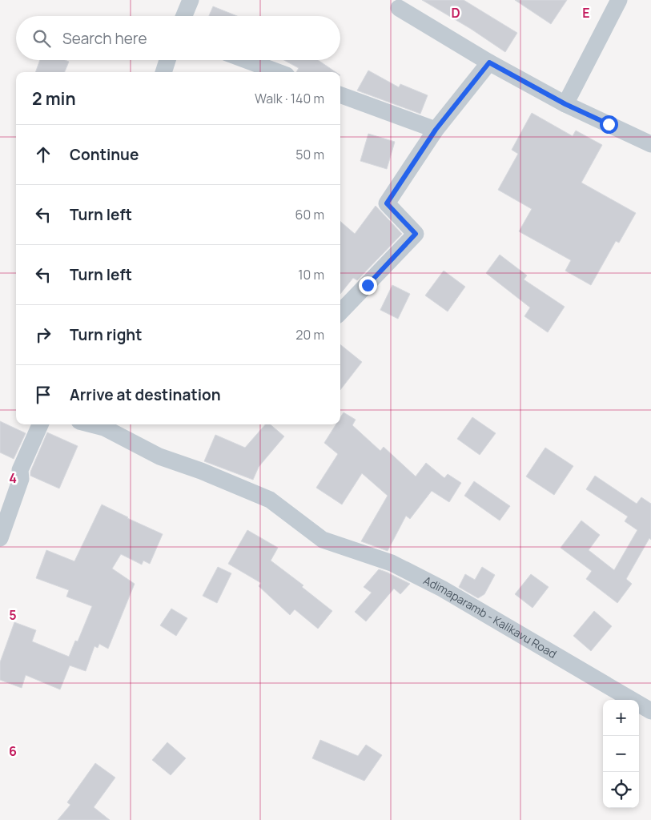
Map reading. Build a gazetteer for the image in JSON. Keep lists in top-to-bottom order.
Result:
{
  "streets": {
    "street": ["Adimaparamb - Kalikavu Road"]
  },
  "page": {
    "search": "Search here",
    "heading": ["2 min", "Walk · 140 m"],
    "list": [
      ["Continue", "50 m"],
      ["Turn left", "60 m"],
      ["Turn left", "10 m"],
      ["Turn right", "20 m"],
      "Arrive at destination"
    ],
    "map_buttons": ["+", "−"]
  },
  "grid": {
    "columns": ["D", "E"],
    "rows": ["4", "5", "6"]
  }
}
